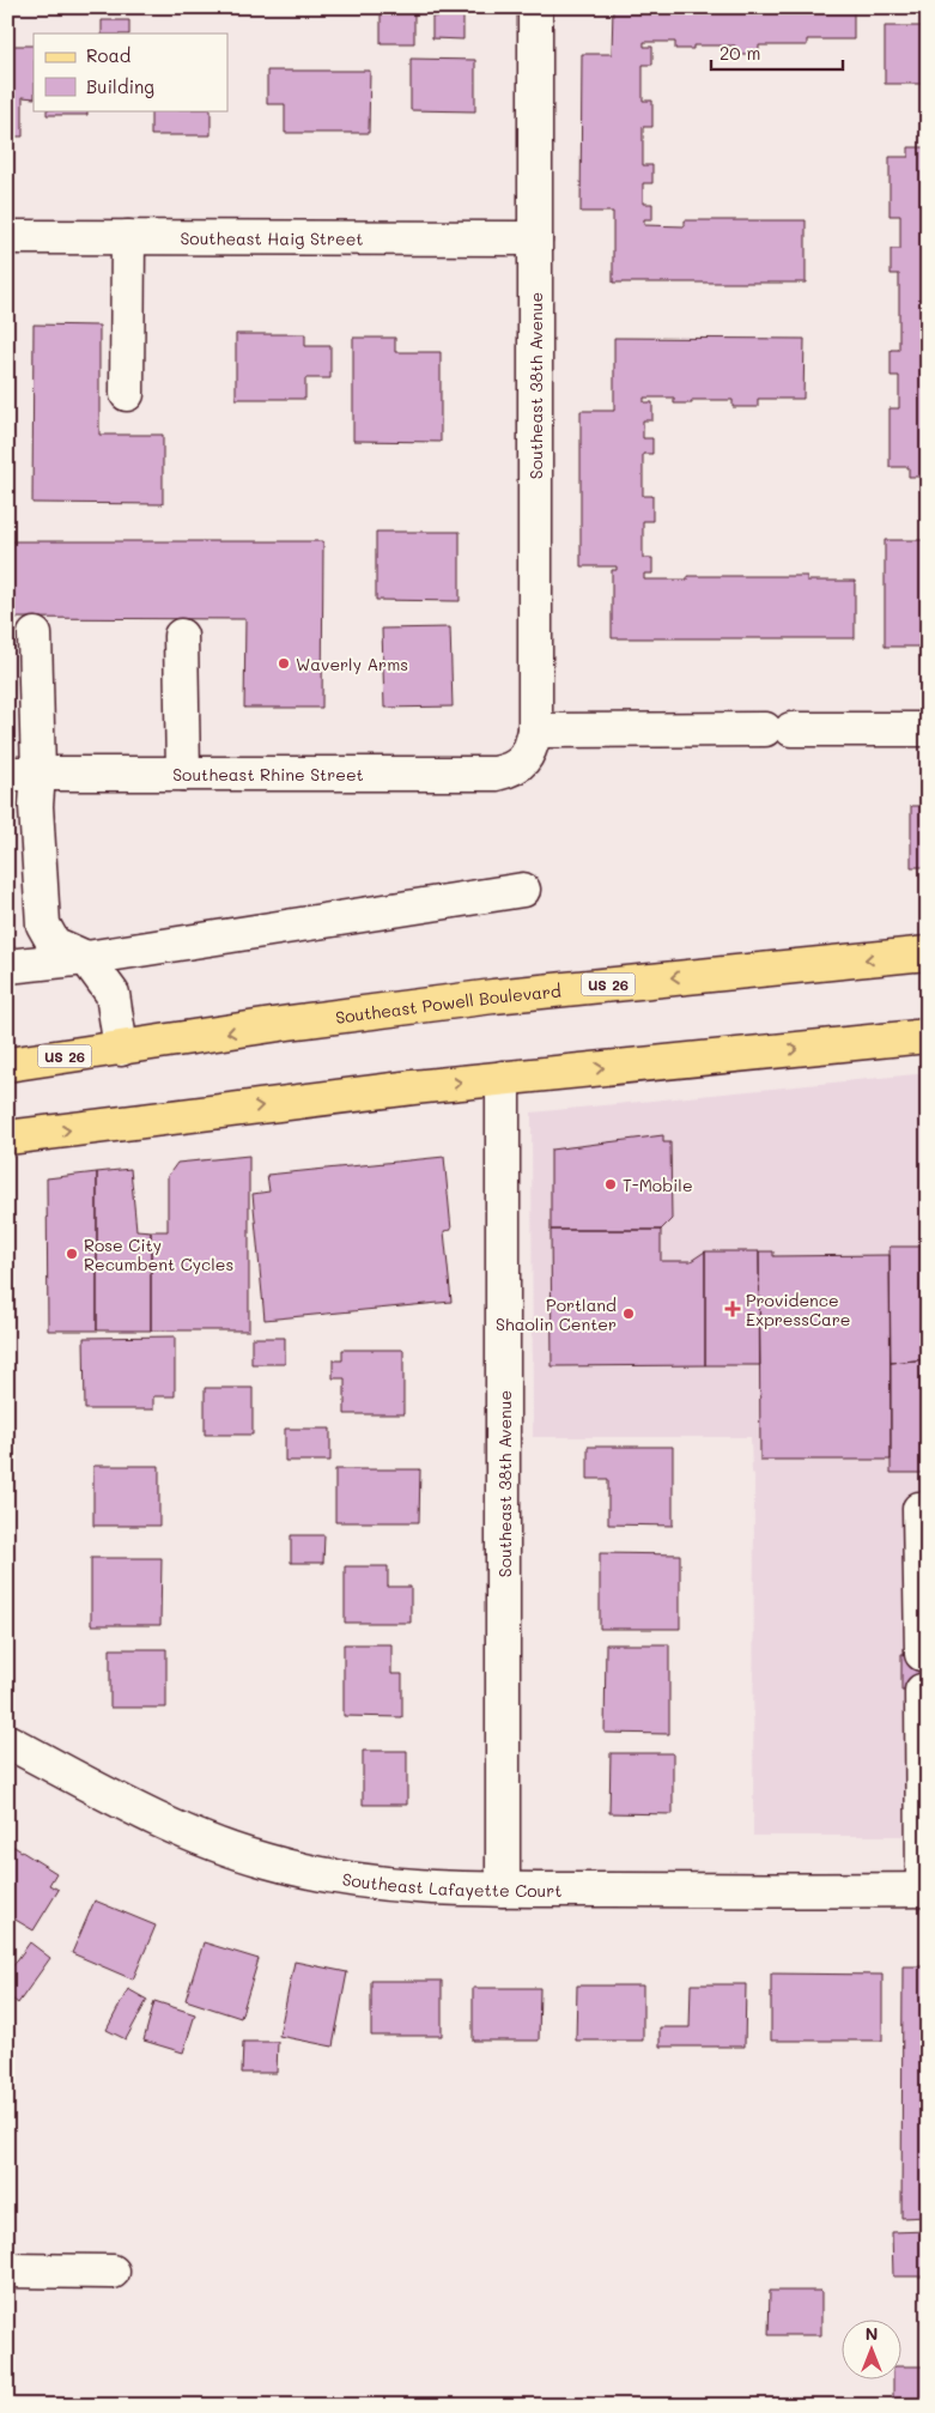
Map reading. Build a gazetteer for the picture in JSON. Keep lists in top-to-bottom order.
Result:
{
  "streets": {
    "main road": ["US 26", "Southeast Powell Boulevard"],
    "street": [
      "Southeast Haig Street",
      "Southeast 38th Avenue",
      "Southeast Rhine Street",
      "Southeast Lafayette Court"
    ]
  },
  "crossings": [
    ["Southeast Haig Street", "Southeast 38th Avenue"],
    ["Southeast 38th Avenue", "Southeast Rhine Street"],
    ["Southeast 38th Avenue", "Southeast Lafayette Court"]
  ],
  "places": {
    "other": [
      "Waverly Arms",
      "T-Mobile",
      "Rose City Recumbent Cycles",
      "Portland Shaolin Center"
    ],
    "health": ["Providence ExpressCare"]
  },
  "legend": ["Road", "Building"],
  "scale_bar": "20 m",
  "north": "top"
}
